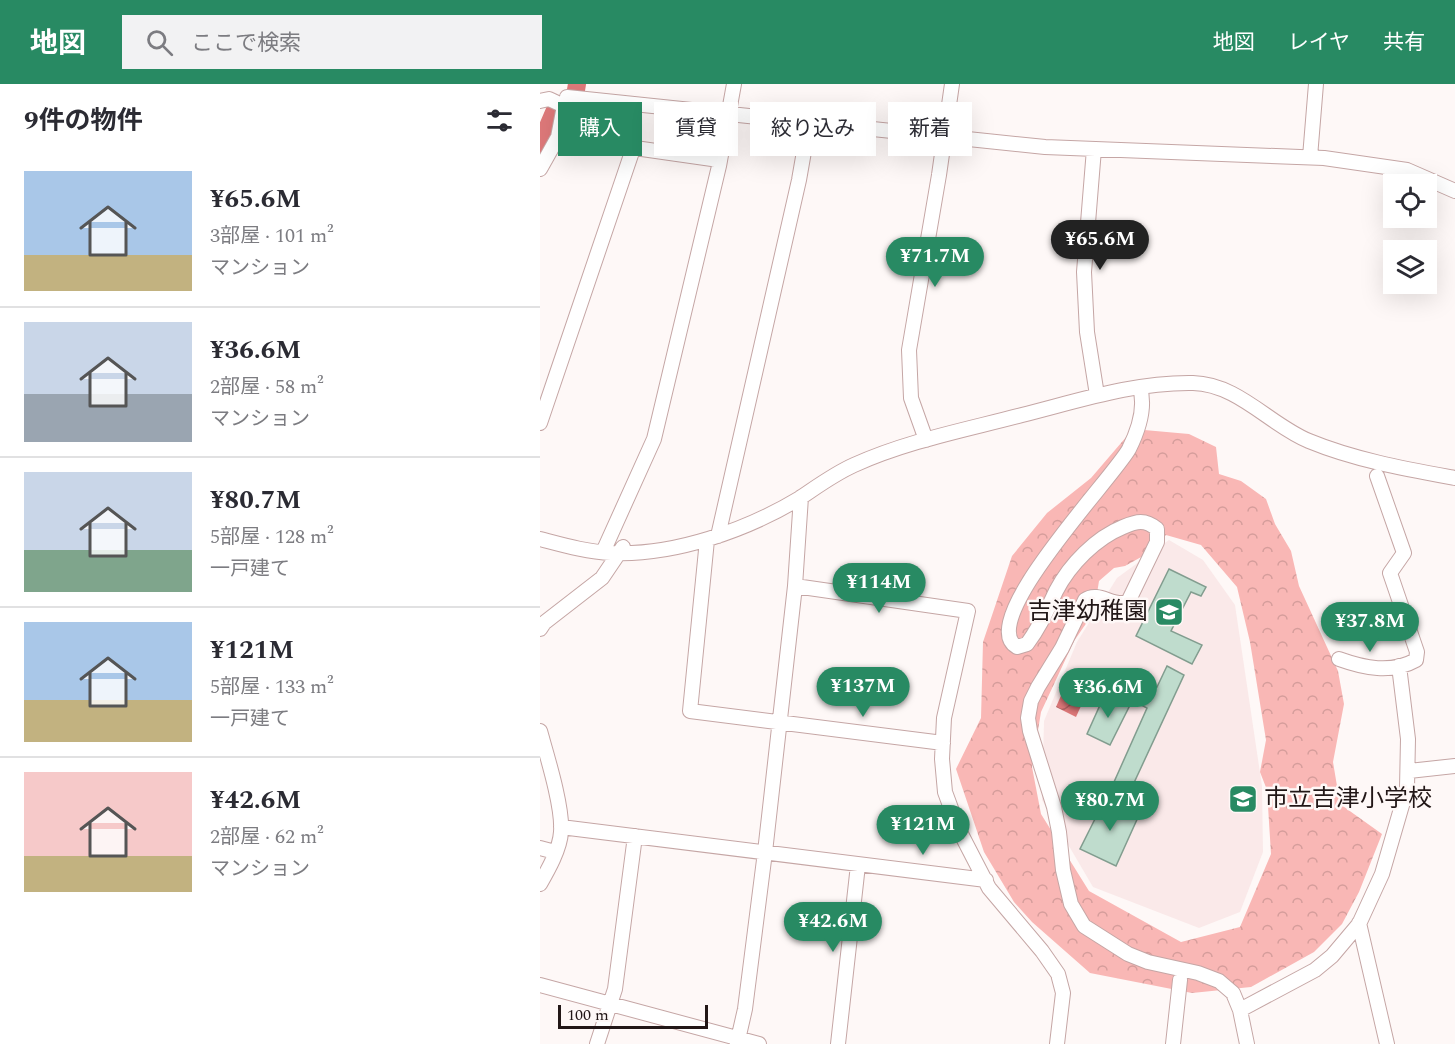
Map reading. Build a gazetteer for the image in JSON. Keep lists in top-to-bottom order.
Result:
{
  "places": {
    "school or university": ["吉津幼稚園", "市立吉津小学校"]
  },
  "scale_bar": "100 m",
  "page": {
    "header": "地図",
    "search": "ここで検索",
    "nav": ["地図", "レイヤ", "共有"],
    "heading": "9件の物件",
    "chip": [
      "購入",
      "賃貸",
      "絞り込み",
      "新着"
    ],
    "list": [
      {
        "name": "¥65.6M",
        "note": "3部屋 · 101 m² · マンション"
      },
      {
        "name": "¥36.6M",
        "note": "2部屋 · 58 m² · マンション"
      },
      {
        "name": "¥80.7M",
        "note": "5部屋 · 128 m² · 一戸建て"
      },
      {
        "name": "¥121M",
        "note": "5部屋 · 133 m² · 一戸建て"
      },
      {
        "name": "¥42.6M",
        "note": "2部屋 · 62 m² · マンション"
      }
    ],
    "price": [
      "¥65.6M",
      "¥71.7M",
      "¥114M",
      "¥37.8M",
      "¥137M",
      "¥36.6M",
      "¥80.7M",
      "¥121M",
      "¥42.6M"
    ],
    "scale": "100 m"
  }
}
